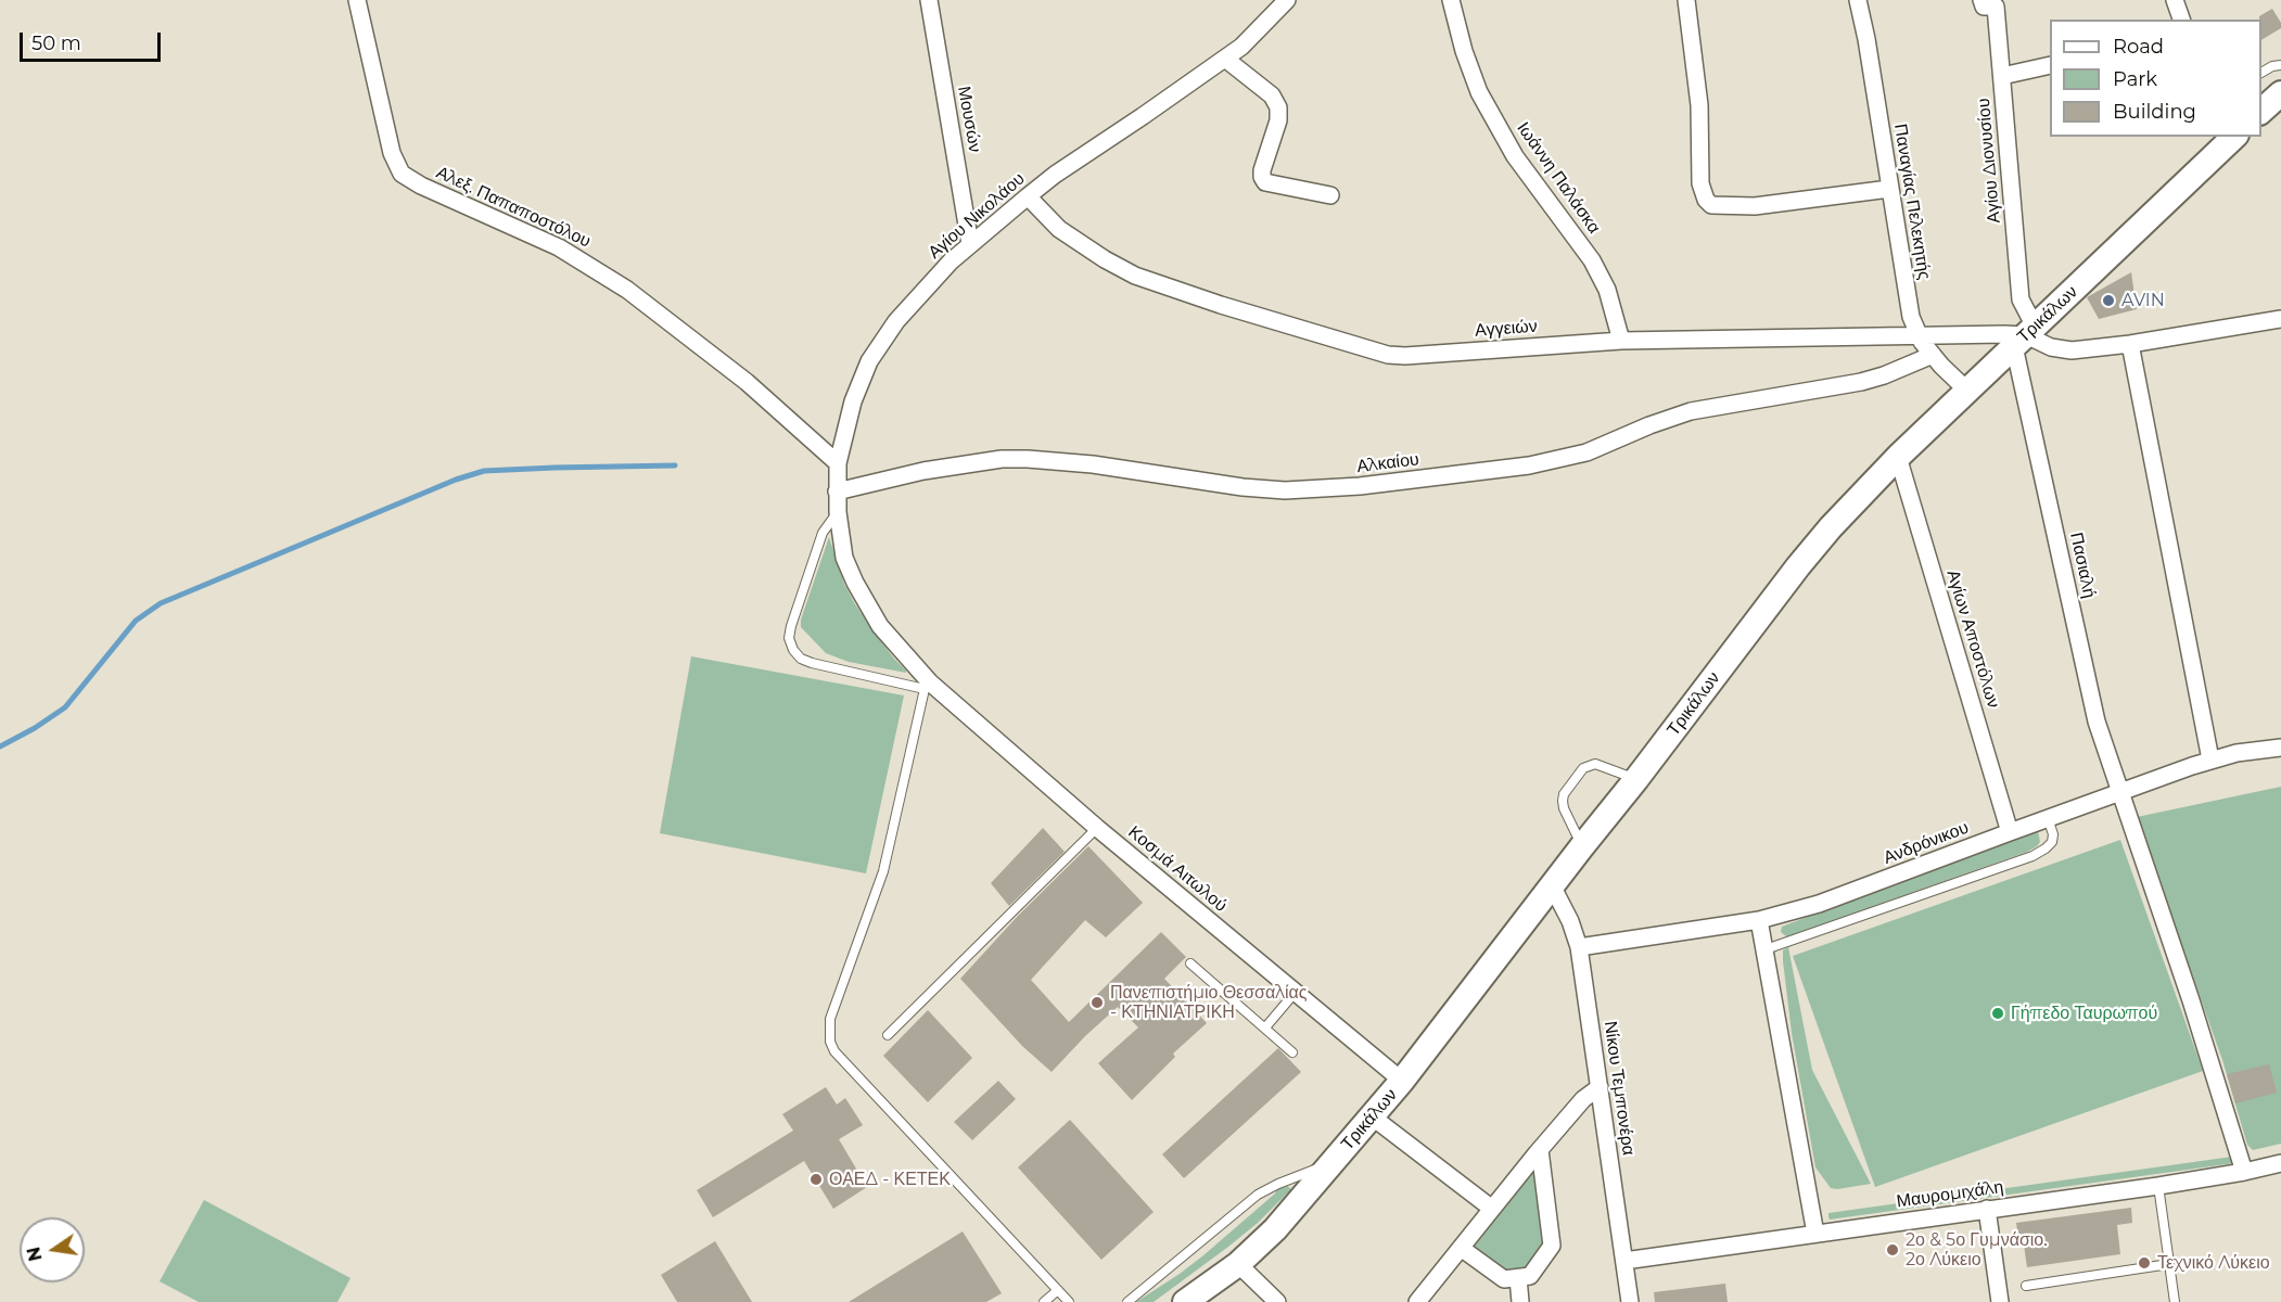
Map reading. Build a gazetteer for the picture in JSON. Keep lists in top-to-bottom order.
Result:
{
  "streets": {
    "main road": ["Τρικάλων"],
    "street": [
      "Μουσών",
      "Αγίου Διονυσίου",
      "Ιωάννη Παλάσκα",
      "Παναγίας Πελεκητής",
      "Αλεξ. Παπαποστόλου",
      "Αγίου Νικολάου",
      "Αγγειών",
      "Αλκαίου",
      "Πασιαλή",
      "Αγίων Αποστόλων",
      "Ανδρόνικου",
      "Κοσμά Αιτωλού",
      "Νίκου Τεμπονέρα",
      "Μαυρομιχάλη"
    ]
  },
  "crossings": [
    ["Μουσών", "Αγίου Νικολάου"],
    ["Αγίου Διονυσίου", "Τρικάλων"],
    ["Αγίου Διονυσίου", "Αγγειών"],
    ["Αγίου Διονυσίου", "Πασιαλή"],
    ["Ιωάννη Παλάσκα", "Αγγειών"],
    ["Παναγίας Πελεκητής", "Τρικάλων"],
    ["Παναγίας Πελεκητής", "Αγγειών"],
    ["Παναγίας Πελεκητής", "Αλκαίου"],
    ["Αλεξ. Παπαποστόλου", "Αγίου Νικολάου"],
    ["Αγίου Νικολάου", "Αγγειών"],
    ["Αγίου Νικολάου", "Αλκαίου"],
    ["Αγίου Νικολάου", "Κοσμά Αιτωλού"],
    ["Τρικάλων", "Αγγειών"],
    ["Τρικάλων", "Πασιαλή"],
    ["Τρικάλων", "Αγίων Αποστόλων"],
    ["Τρικάλων", "Κοσμά Αιτωλού"],
    ["Τρικάλων", "Νίκου Τεμπονέρα"],
    ["Αγγειών", "Πασιαλή"],
    ["Πασιαλή", "Ανδρόνικου"],
    ["Πασιαλή", "Μαυρομιχάλη"],
    ["Αγίων Αποστόλων", "Ανδρόνικου"],
    ["Ανδρόνικου", "Νίκου Τεμπονέρα"],
    ["Νίκου Τεμπονέρα", "Μαυρομιχάλη"]
  ],
  "places": [
    "AVIN",
    "Πανεπιστήμιο Θεσσαλίας - ΚΤΗΝΙΑΤΡΙΚΗ",
    "Γήπεδο Ταυρωπού",
    "ΟΑΕΔ - ΚΕΤΕΚ",
    "2ο & 5ο Γυμνάσιο. 2ο Λύκειο",
    "Τεχνικό Λύκειο"
  ],
  "legend": ["Road", "Park", "Building"],
  "scale_bar": "50 m",
  "north": "left"
}
